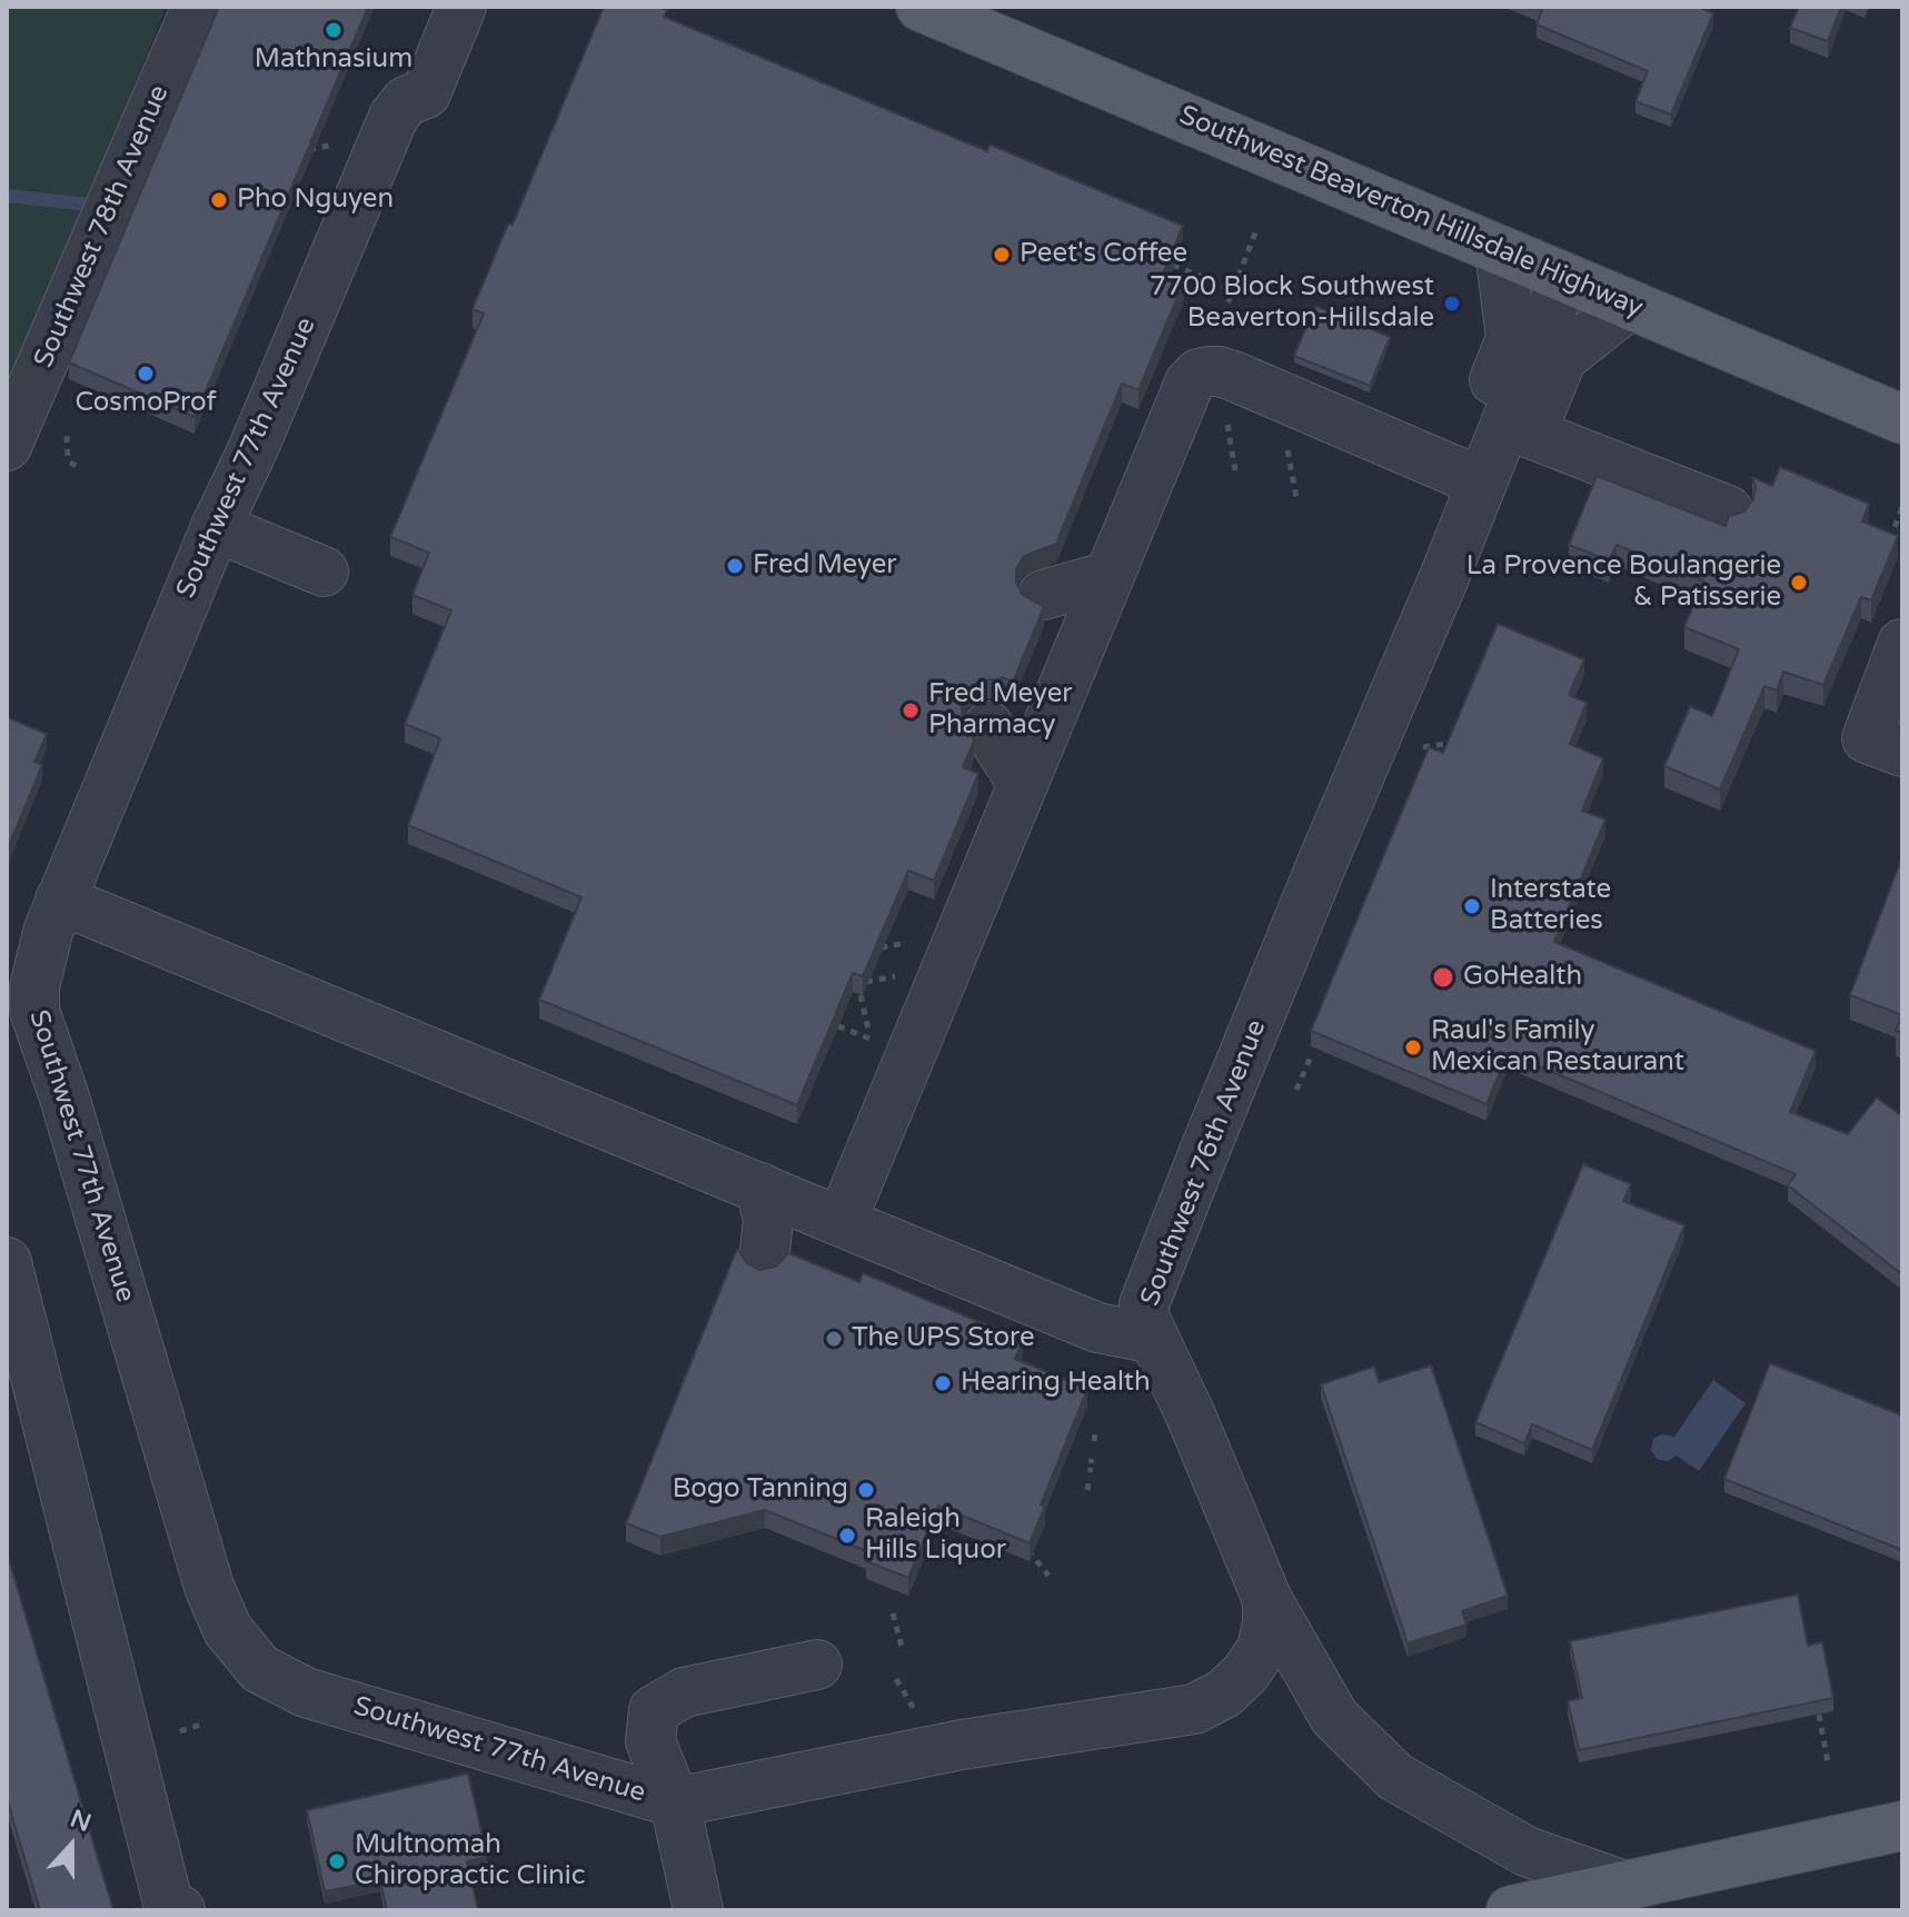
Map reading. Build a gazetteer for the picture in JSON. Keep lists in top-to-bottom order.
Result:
{
  "streets": {
    "main road": ["Southwest Beaverton Hillsdale Highway"],
    "street": ["Southwest 78th Avenue", "Southwest 77th Avenue", "Southwest 76th Avenue"]
  },
  "crossings": [
    ["Southwest Beaverton Hillsdale Highway", "Southwest 76th Avenue"]
  ],
  "places": [
    "Mathnasium",
    "Pho Nguyen",
    "Peet's Coffee",
    "7700 Block Southwest Beaverton-Hillsdale",
    "CosmoProf",
    "Fred Meyer",
    "La Provence Boulangerie & Patisserie",
    "Fred Meyer Pharmacy",
    "Interstate Batteries",
    "GoHealth",
    "Raul's Family Mexican Restaurant",
    "The UPS Store",
    "Hearing Health",
    "Bogo Tanning",
    "Raleigh Hills Liquor",
    "Multnomah Chiropractic Clinic"
  ],
  "north": "top"
}
